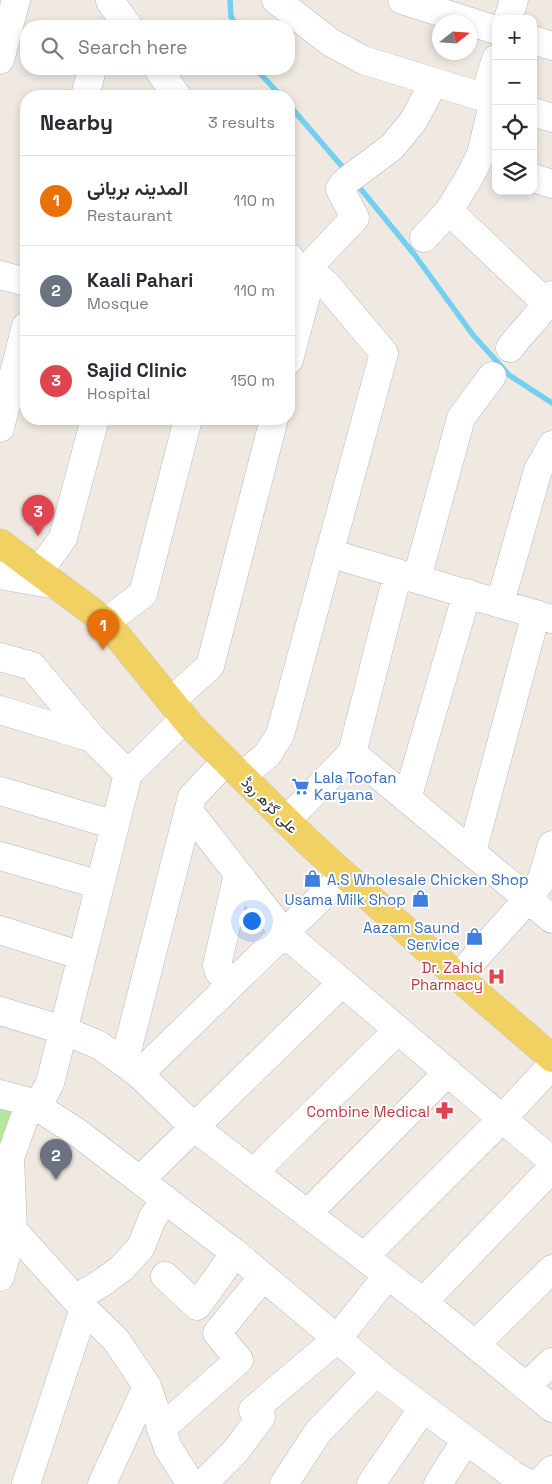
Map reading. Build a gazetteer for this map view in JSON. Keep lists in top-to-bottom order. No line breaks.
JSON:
{"streets":{"main road":["علی گڑھ روڈ"]},"places":{"supermarket":["Lala Toofan Karyana"],"shop":["A.S Wholesale Chicken Shop","Usama Milk Shop","Aazam Saund Service"],"hospital":["Dr. Zahid Pharmacy"],"pharmacy":["Combine Medical"]},"north":"right","page":{"map_buttons":["+","−"],"search":"Search here","heading":["Nearby","3 results"],"list":[{"mark":"1","name":"المدینہ بریانی","note":"Restaurant","value":"110 m"},{"mark":"2","name":"Kaali Pahari","note":"Mosque","value":"110 m"},{"mark":"3","name":"Sajid Clinic","note":"Hospital","value":"150 m"}],"pins":["3","1","2"]}}
